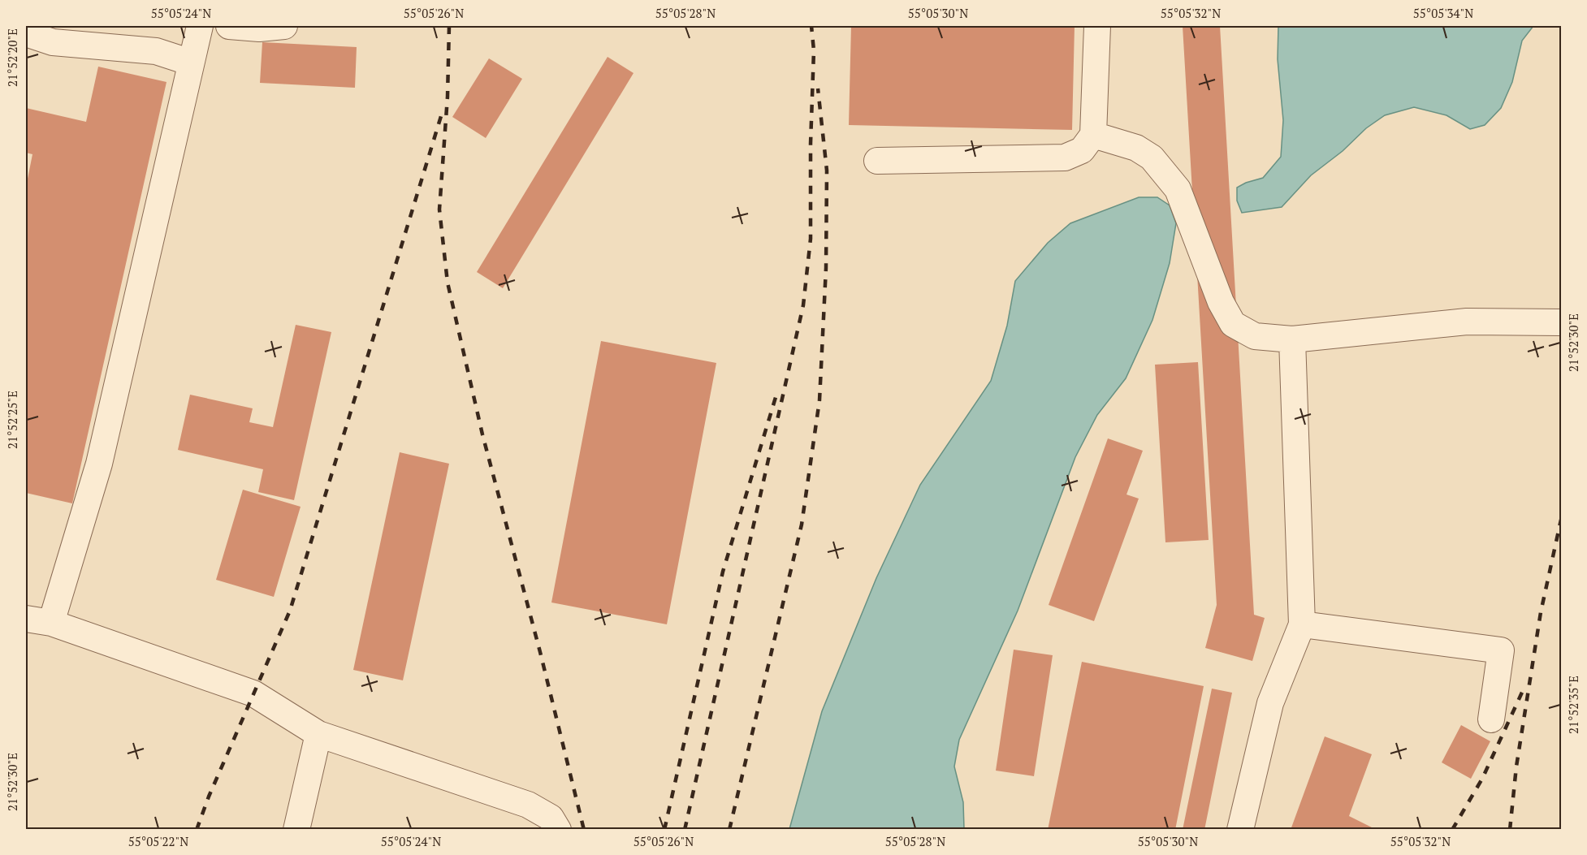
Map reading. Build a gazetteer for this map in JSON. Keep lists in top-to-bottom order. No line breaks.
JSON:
{"coordinates":["55°05'24\"N","55°05'26\"N","55°05'28\"N","55°05'30\"N","55°05'32\"N","55°05'34\"N","21°52'20\"E","21°52'30\"E","21°52'25\"E","21°52'35\"E","55°05'22\"N"]}
